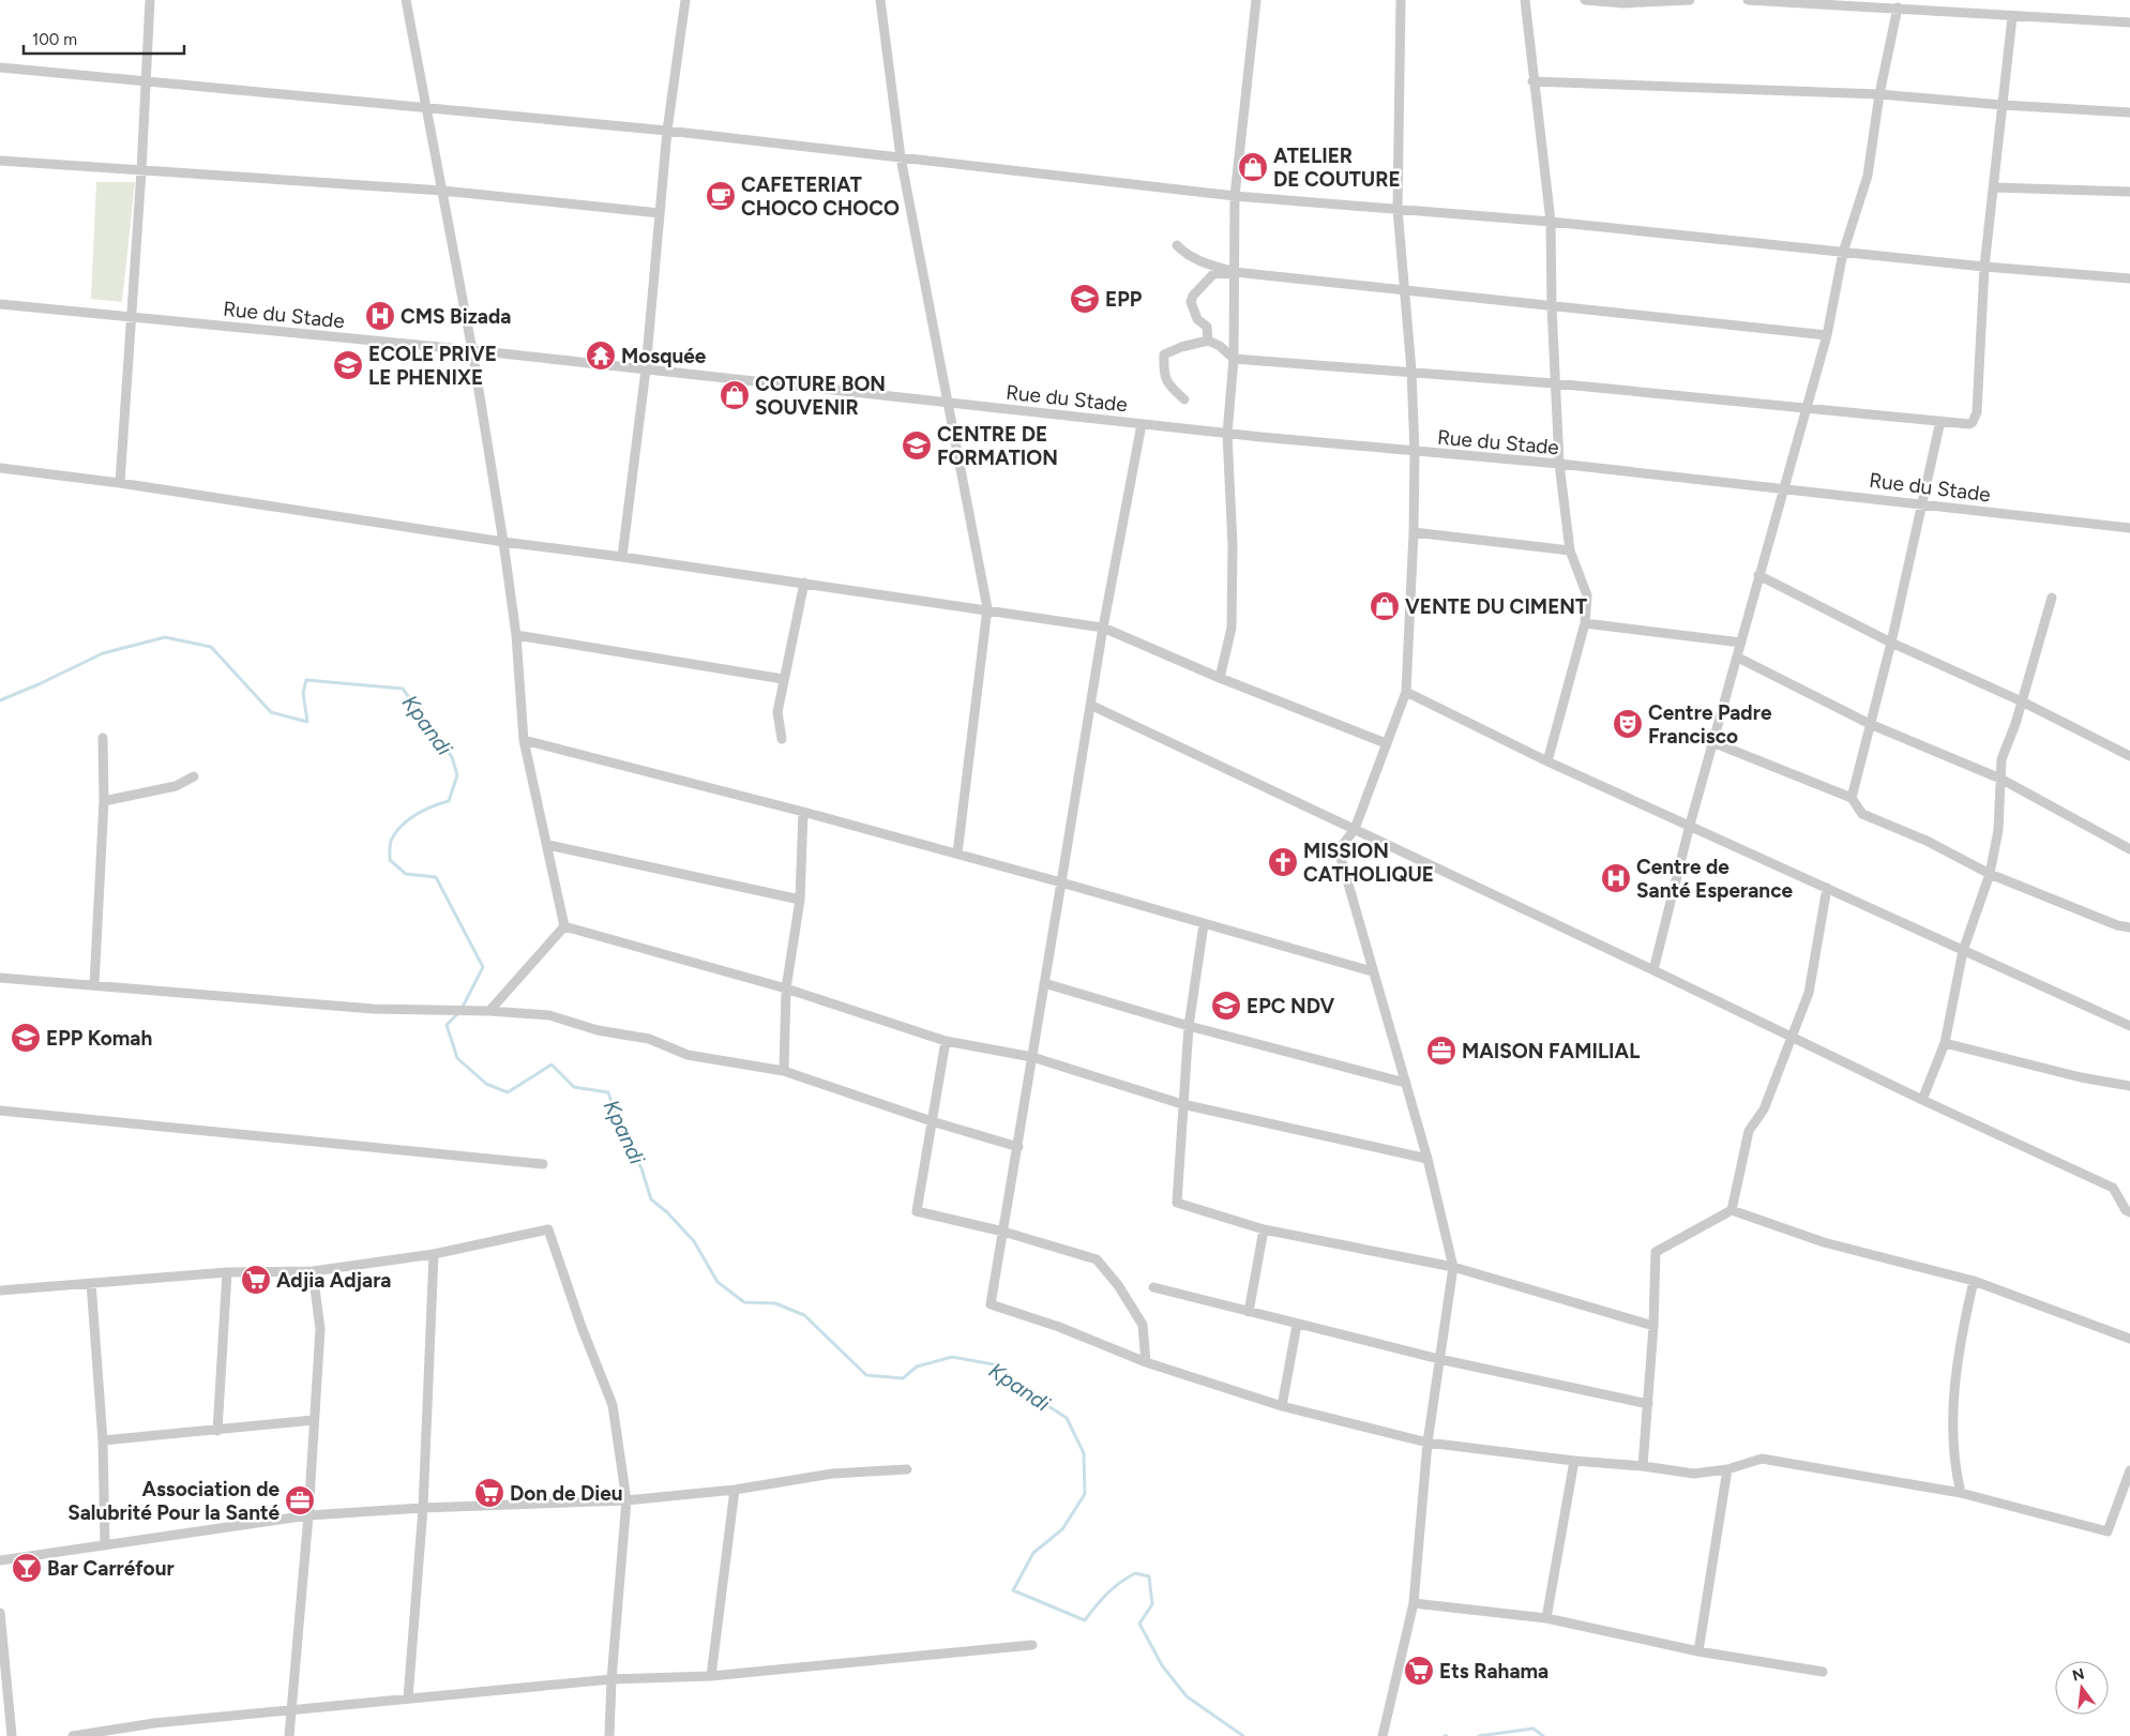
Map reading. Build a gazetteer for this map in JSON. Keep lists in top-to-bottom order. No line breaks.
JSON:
{"streets":{"street":["Rue du Stade"]},"water":["Kpandi"],"places":{"shop":["ATELIER DE COUTURE","COTURE BON SOUVENIR","VENTE DU CIMENT"],"cafe":["CAFETERIAT CHOCO CHOCO"],"school or university":["EPP","ECOLE PRIVE LE PHENIXE","CENTRE DE FORMATION","EPC NDV","EPP Komah"],"hospital":["CMS Bizada","Centre de Santé Esperance"],"temple":["Mosquée"],"theatre":["Centre Padre Francisco"],"church":["MISSION CATHOLIQUE"],"office":["MAISON FAMILIAL","Association de Salubrité Pour la Santé"],"supermarket":["Adjia Adjara","Don de Dieu","Ets Rahama"],"bar":["Bar Carréfour"]},"scale_bar":"100 m","north":"top"}
